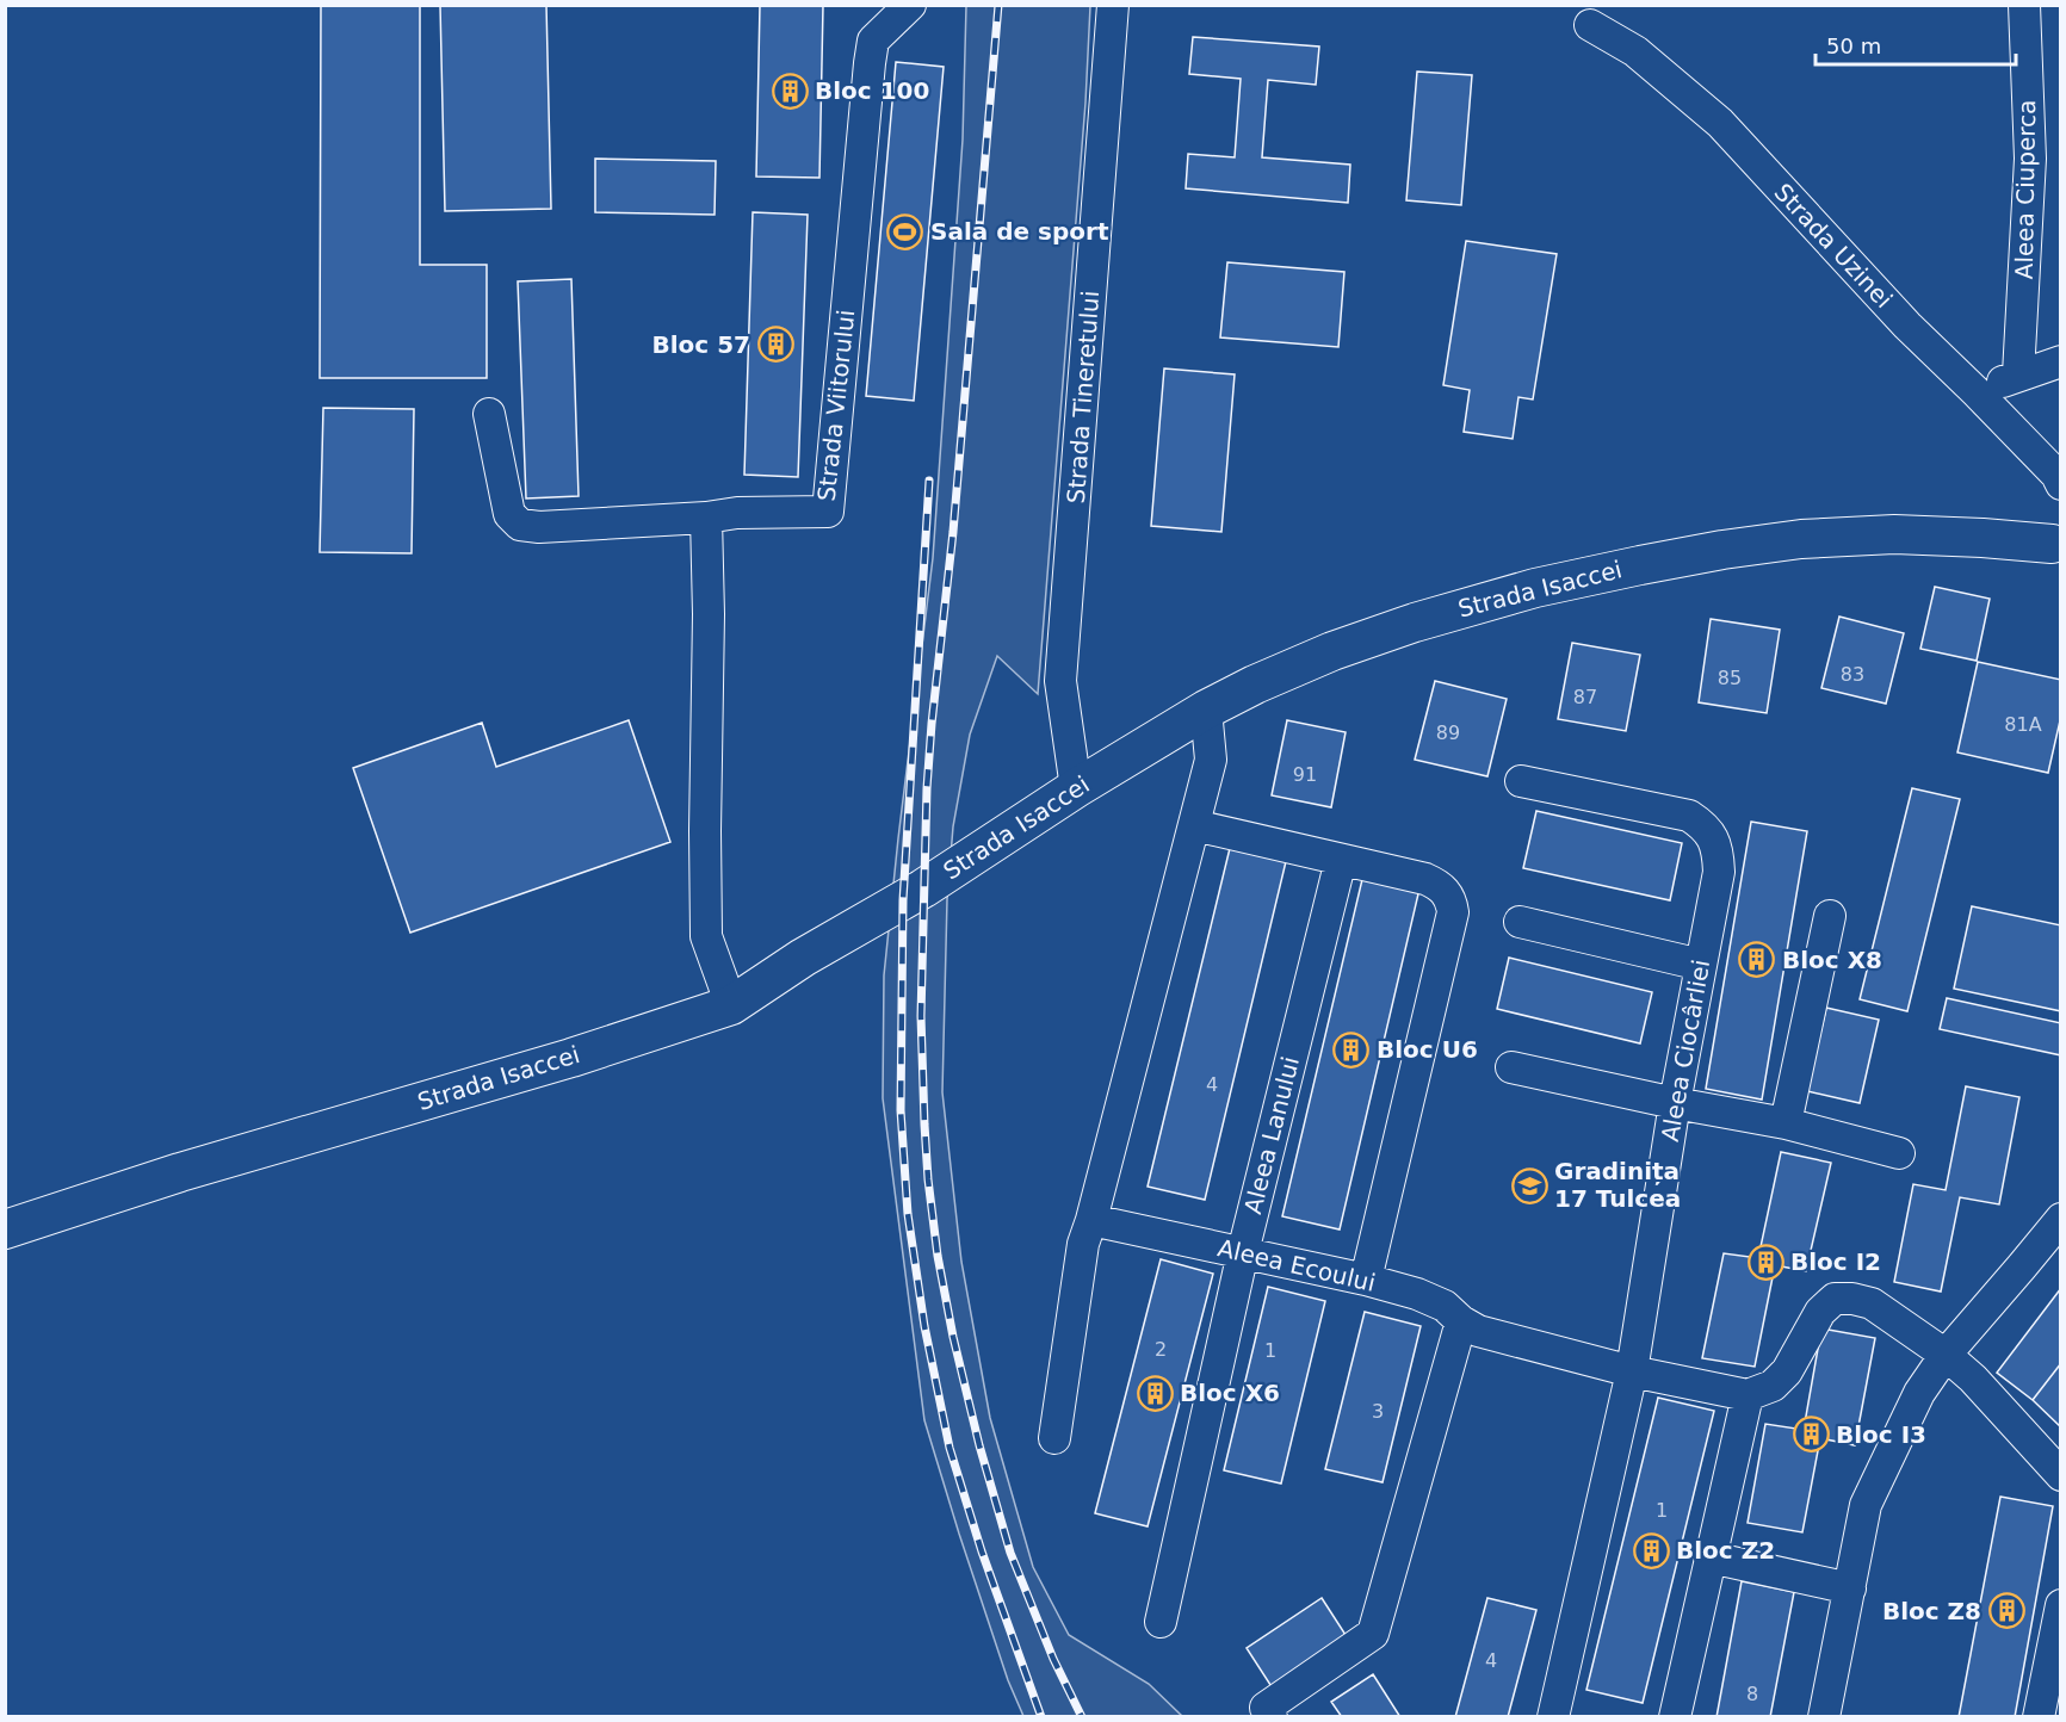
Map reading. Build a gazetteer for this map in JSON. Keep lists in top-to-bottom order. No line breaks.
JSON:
{"streets":{"main road":["Strada Isaccei"],"street":["Aleea Ciuperca","Strada Uzinei","Strada Tineretului","Strada Viitorului","Aleea Ciocârliei","Aleea Lanului","Aleea Ecoului"]},"crossings":[["Strada Tineretului","Strada Isaccei"],["Aleea Ciocârliei","Aleea Ecoului"],["Aleea Lanului","Aleea Ecoului"]],"places":{"building":["Bloc 100","Bloc 57","Bloc X8","Bloc U6","Bloc I2","Bloc X6","Bloc I3","Bloc Z2","Bloc Z8"],"sports":["Sala de sport"],"school or university":["Gradinița 17 Tulcea"]},"house_numbers":["83","85","87","81A","89","91","4","2","1","3","1","4","8"],"scale_bar":"50 m"}
